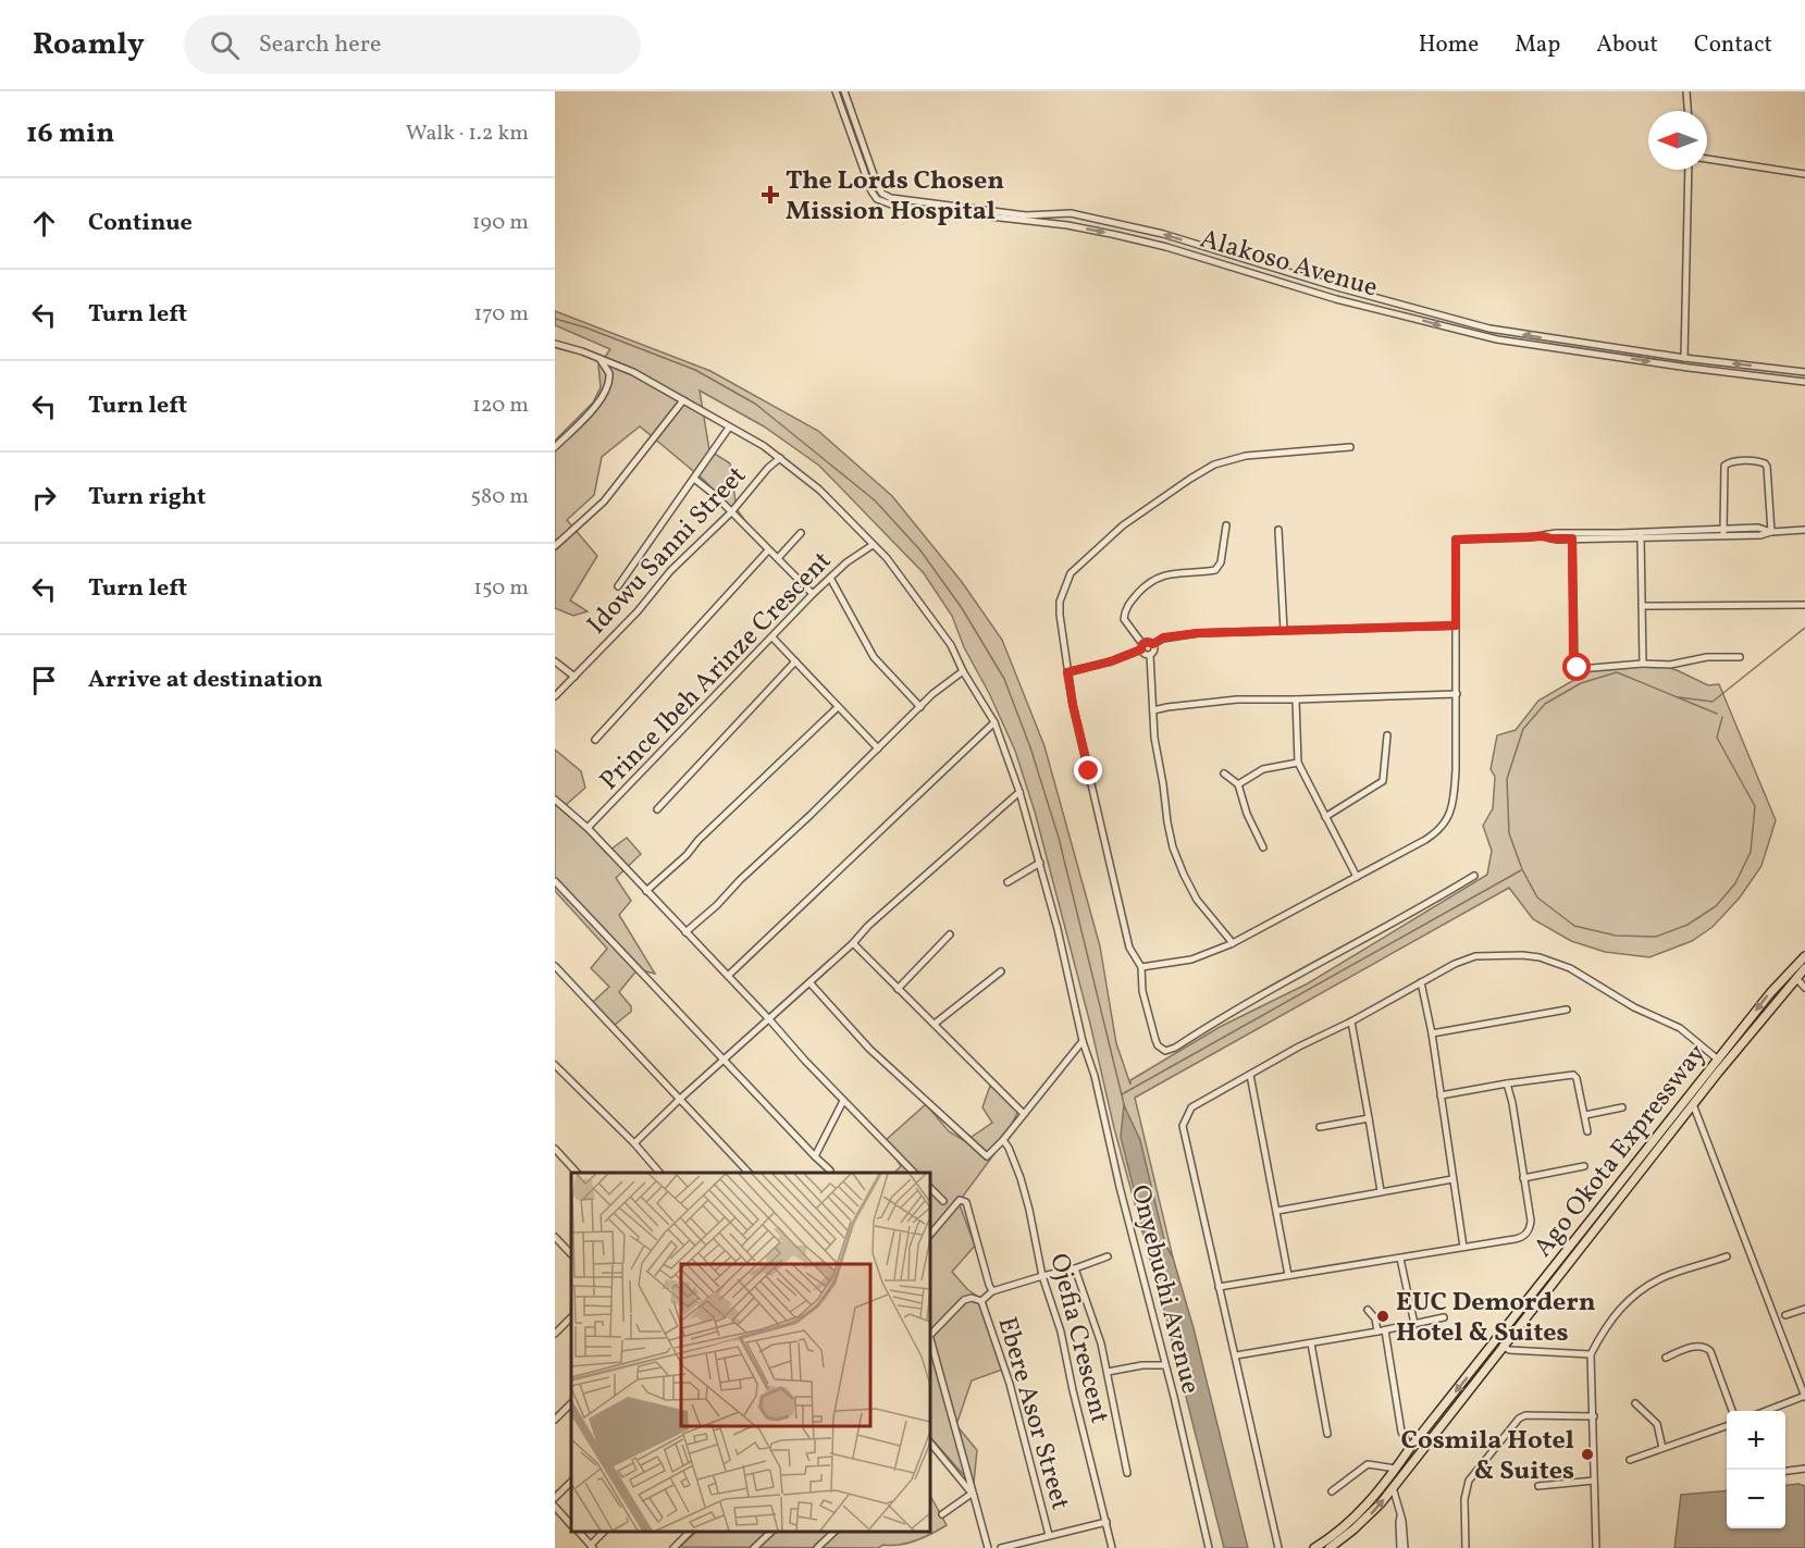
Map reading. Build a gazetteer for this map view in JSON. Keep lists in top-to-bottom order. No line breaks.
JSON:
{"streets":{"main road":["Ago Okota Expressway"],"street":["Alakoso Avenue","Idowu Sanni Street","Prince Ibeh Arinze Crescent","Onyebuchi Avenue","Ojefia Crescent","Ebere Asor Street"]},"crossings":[["Idowu Sanni Street","Onyebuchi Avenue"],["Prince Ibeh Arinze Crescent","Onyebuchi Avenue"]],"places":{"health":["The Lords Chosen Mission Hospital"],"other":["EUC Demordern Hotel & Suites","Cosmila Hotel & Suites"]},"north":"left","page":{"header":"Roamly","search":"Search here","nav":["Home","Map","About","Contact"],"heading":["16 min","Walk · 1.2 km"],"list":[["Continue","190 m"],["Turn left","170 m"],["Turn left","120 m"],["Turn right","580 m"],["Turn left","150 m"],"Arrive at destination"],"map_buttons":["+","−"]}}
